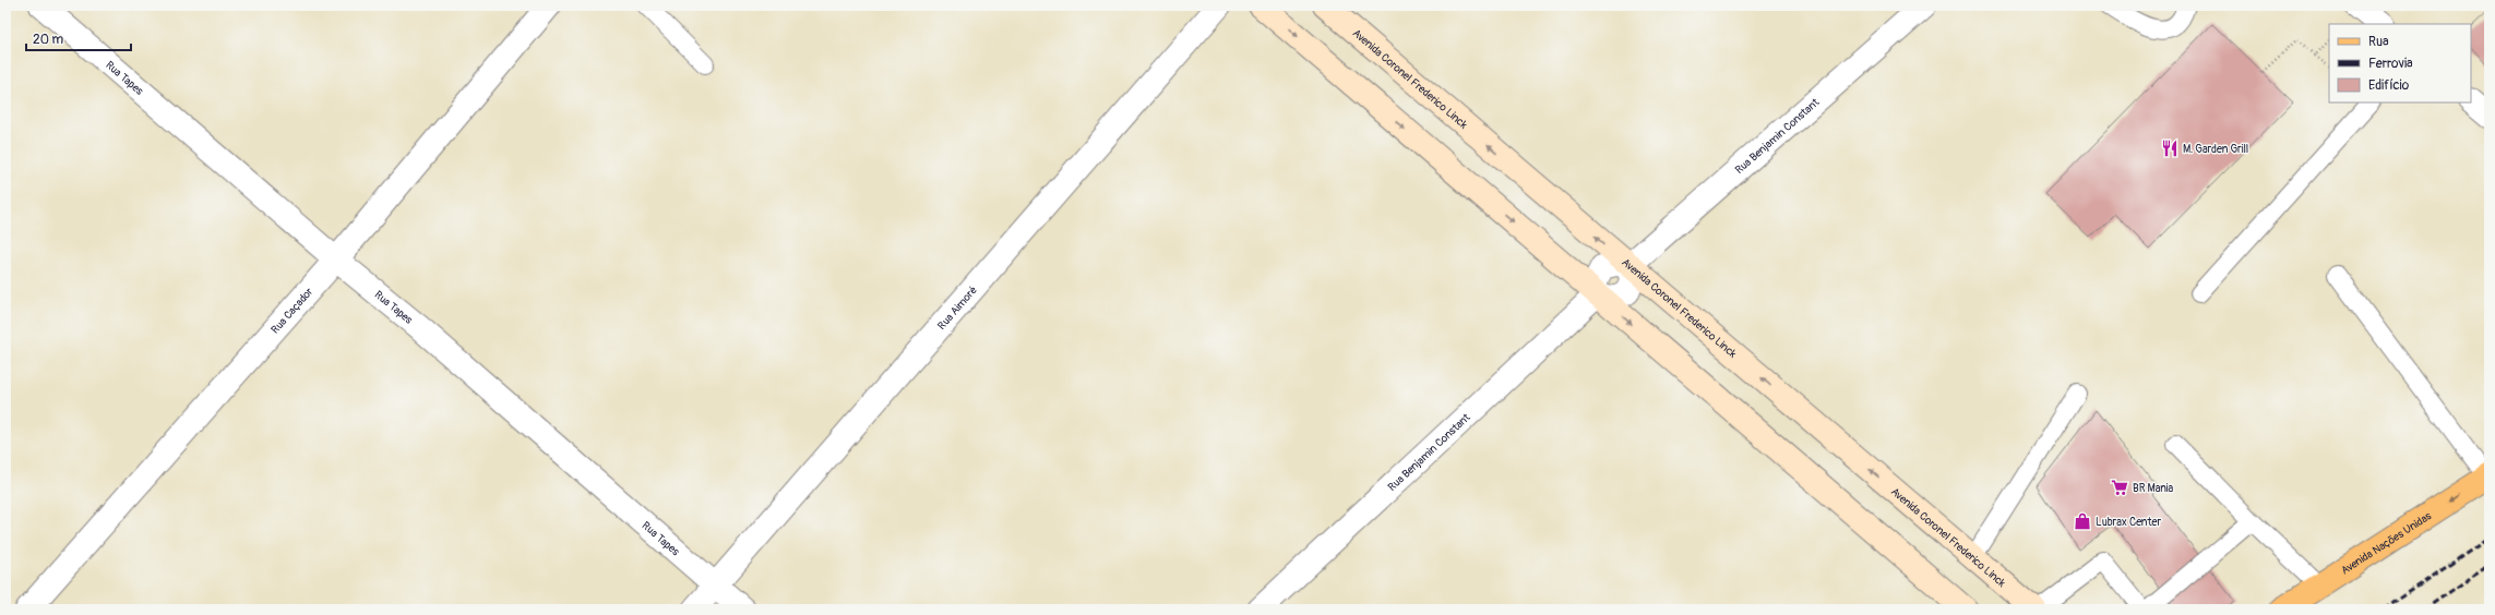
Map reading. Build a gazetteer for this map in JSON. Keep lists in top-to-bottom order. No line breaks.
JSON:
{"streets":{"main road":["Avenida Coronel Frederico Linck","Avenida Nações Unidas"],"street":["Rua Tapes","Rua Benjamin Constant","Rua Aimoré","Rua Caçador"]},"crossings":[["Rua Tapes","Rua Aimoré"],["Rua Tapes","Rua Caçador"],["Avenida Coronel Frederico Linck","Rua Benjamin Constant"]],"one_way":["Avenida Nações Unidas"],"places":{"restaurant":["M. Garden Grill"],"supermarket":["BR Mania"],"shop":["Lubrax Center"]},"legend":["Rua","Ferrovia","Edifício"],"scale_bar":"20 m"}
